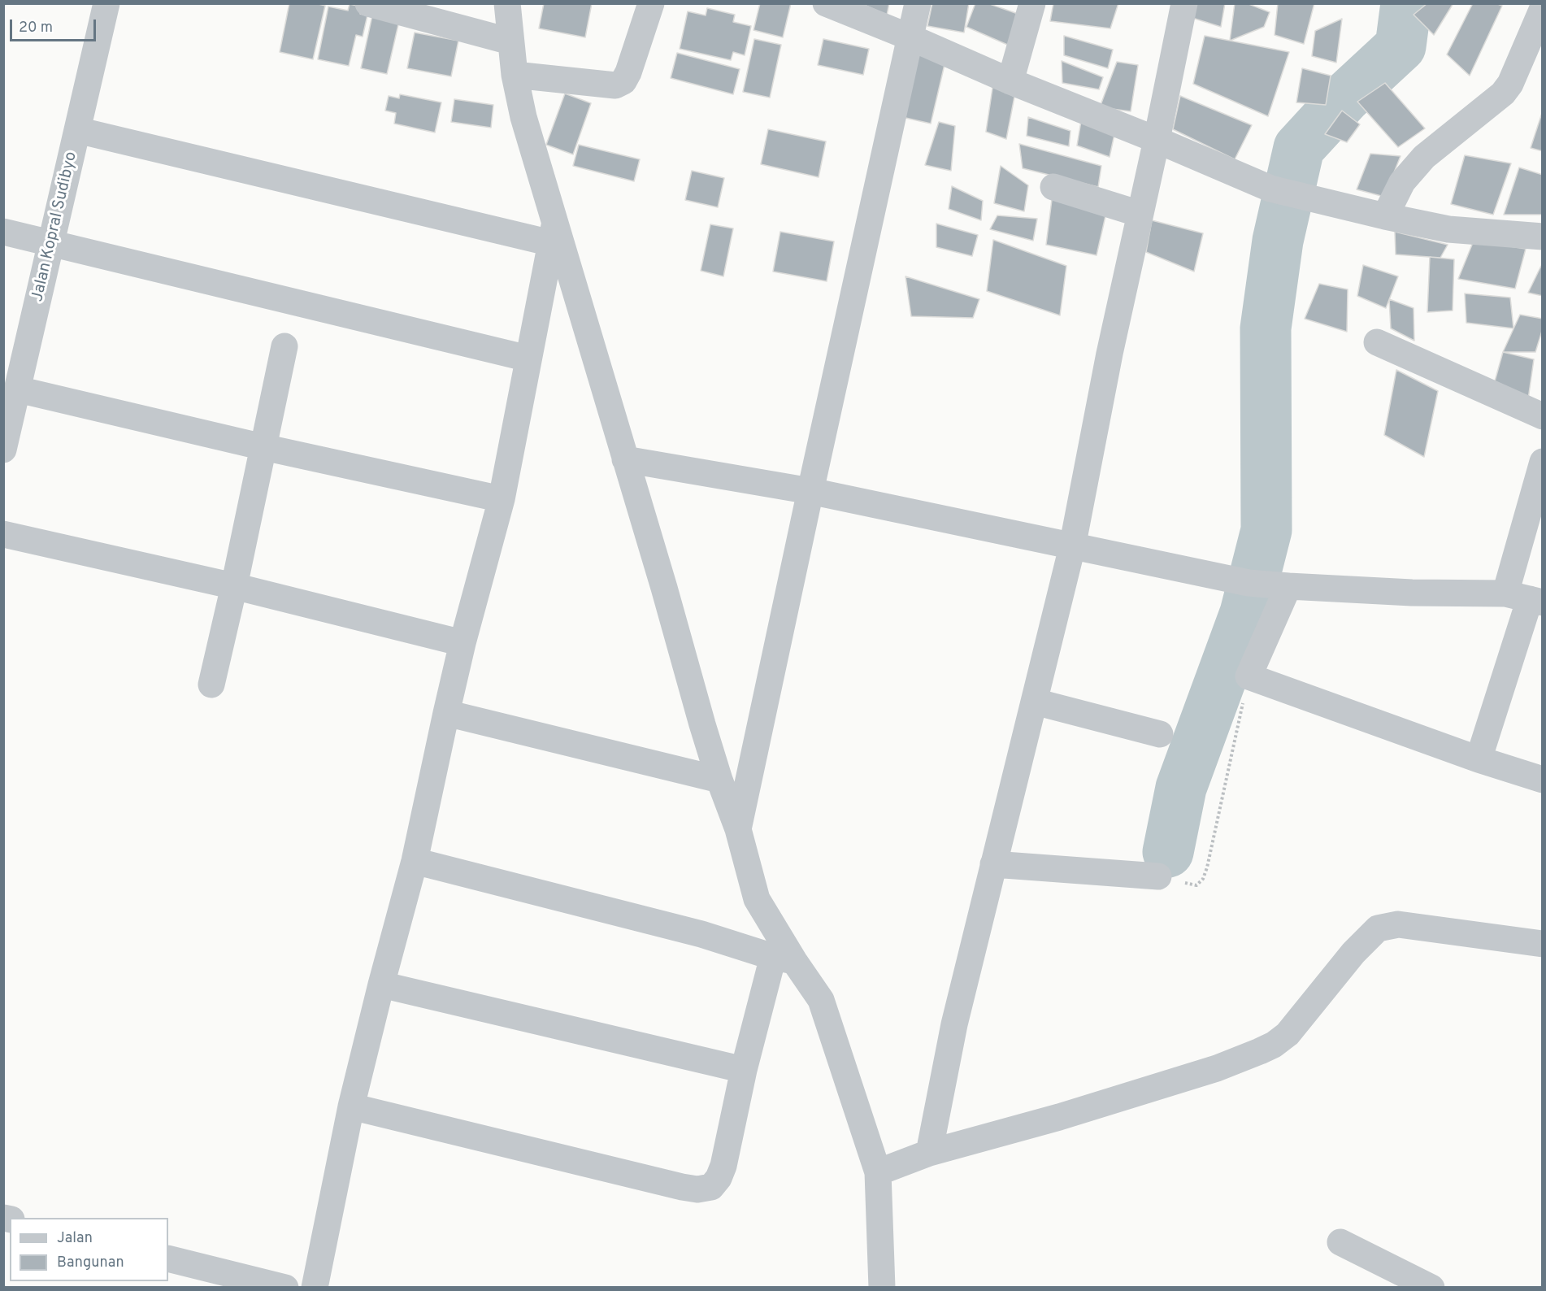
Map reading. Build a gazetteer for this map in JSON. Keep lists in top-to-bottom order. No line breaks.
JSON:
{"streets":{"street":["Jalan Kopral Sudibyo"]},"legend":["Jalan","Bangunan"],"scale_bar":"20 m"}
